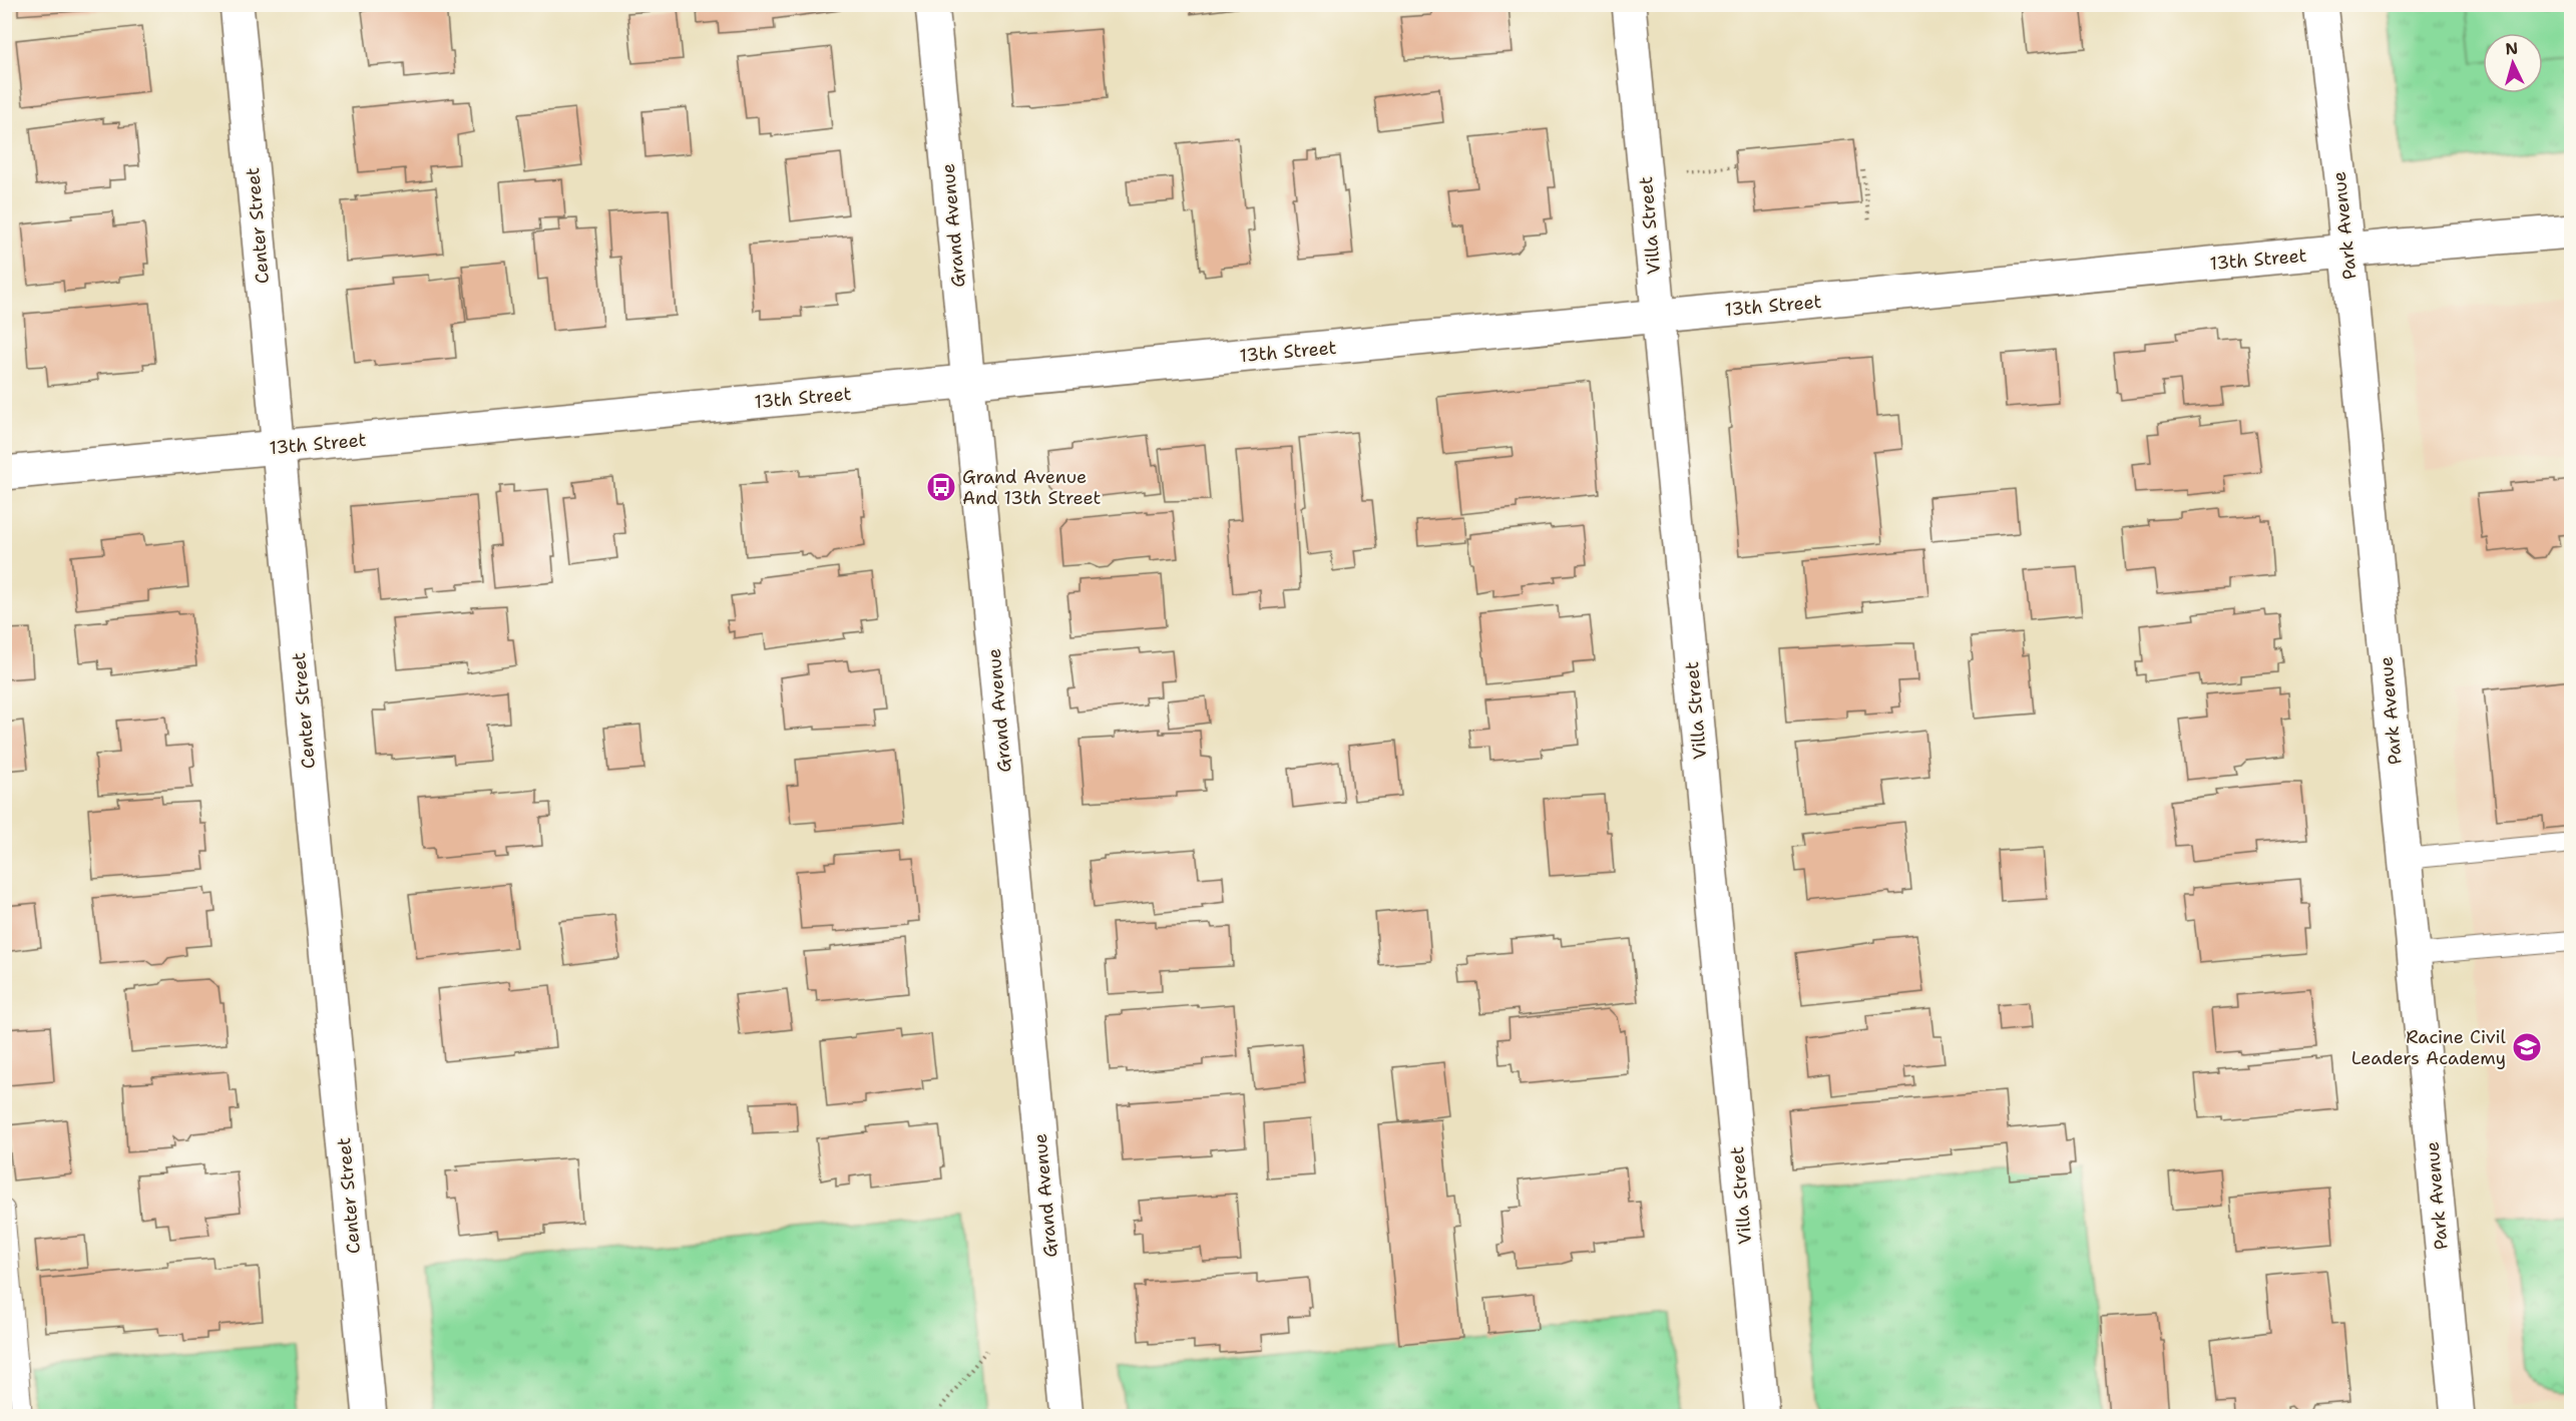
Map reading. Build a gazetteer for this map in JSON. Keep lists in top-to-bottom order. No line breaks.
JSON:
{"streets":{"street":["Center Street","Grand Avenue","Villa Street","Park Avenue","13th Street"]},"crossings":[["Center Street","13th Street"],["Grand Avenue","13th Street"],["Villa Street","13th Street"],["Park Avenue","13th Street"]],"places":{"bus stop":["Grand Avenue And 13th Street"],"school or university":["Racine Civil Leaders Academy"]},"north":"top"}
